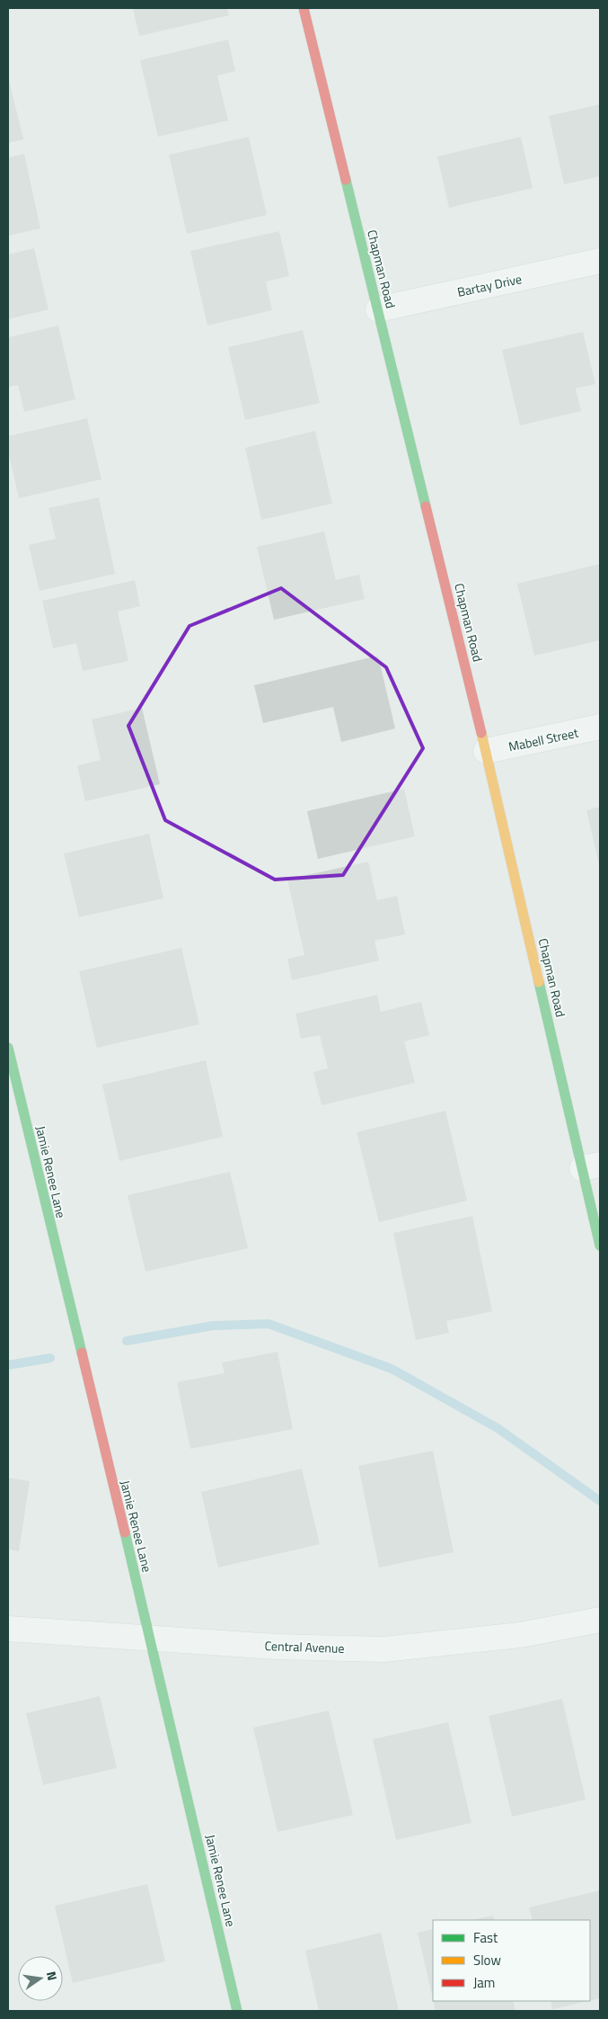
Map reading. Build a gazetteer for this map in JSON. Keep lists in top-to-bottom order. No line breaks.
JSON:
{"streets":{"street":["Chapman Road","Bartay Drive","Mabell Street","Jamie Renee Lane","Central Avenue"]},"crossings":[["Chapman Road","Bartay Drive"],["Chapman Road","Mabell Street"],["Jamie Renee Lane","Central Avenue"]],"legend":["Fast","Slow","Jam"],"north":"right"}
